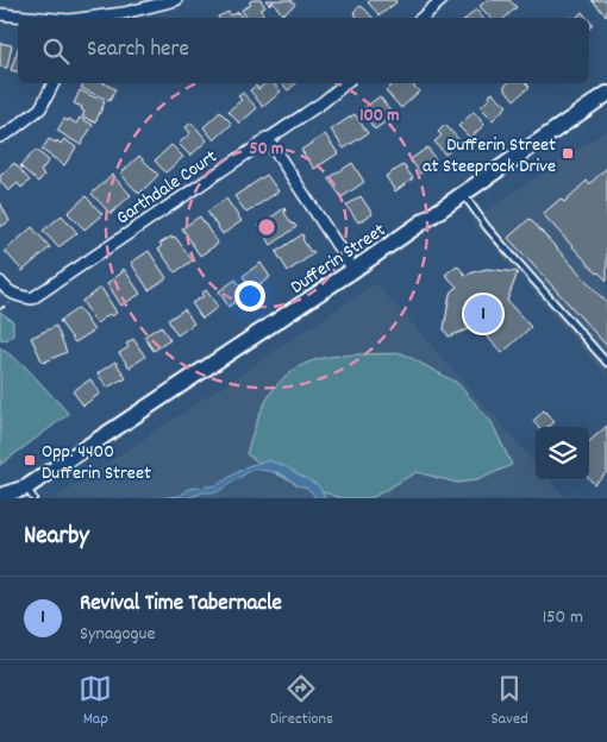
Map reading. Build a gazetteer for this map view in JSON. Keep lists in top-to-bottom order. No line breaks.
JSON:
{"streets":{"main road":["Dufferin Street"],"street":["Garthdale Court"]},"places":{"transit":["Dufferin Street at Steeprock Drive","Opp. 4400 Dufferin Street"]},"page":{"search":"Search here","pins":"1","heading":"Nearby","list":[{"mark":"1","name":"Revival Time Tabernacle","note":"Synagogue","value":"150 m"}],"nav":["Map","Directions","Saved"]},"rings":["100 m","50 m"]}
